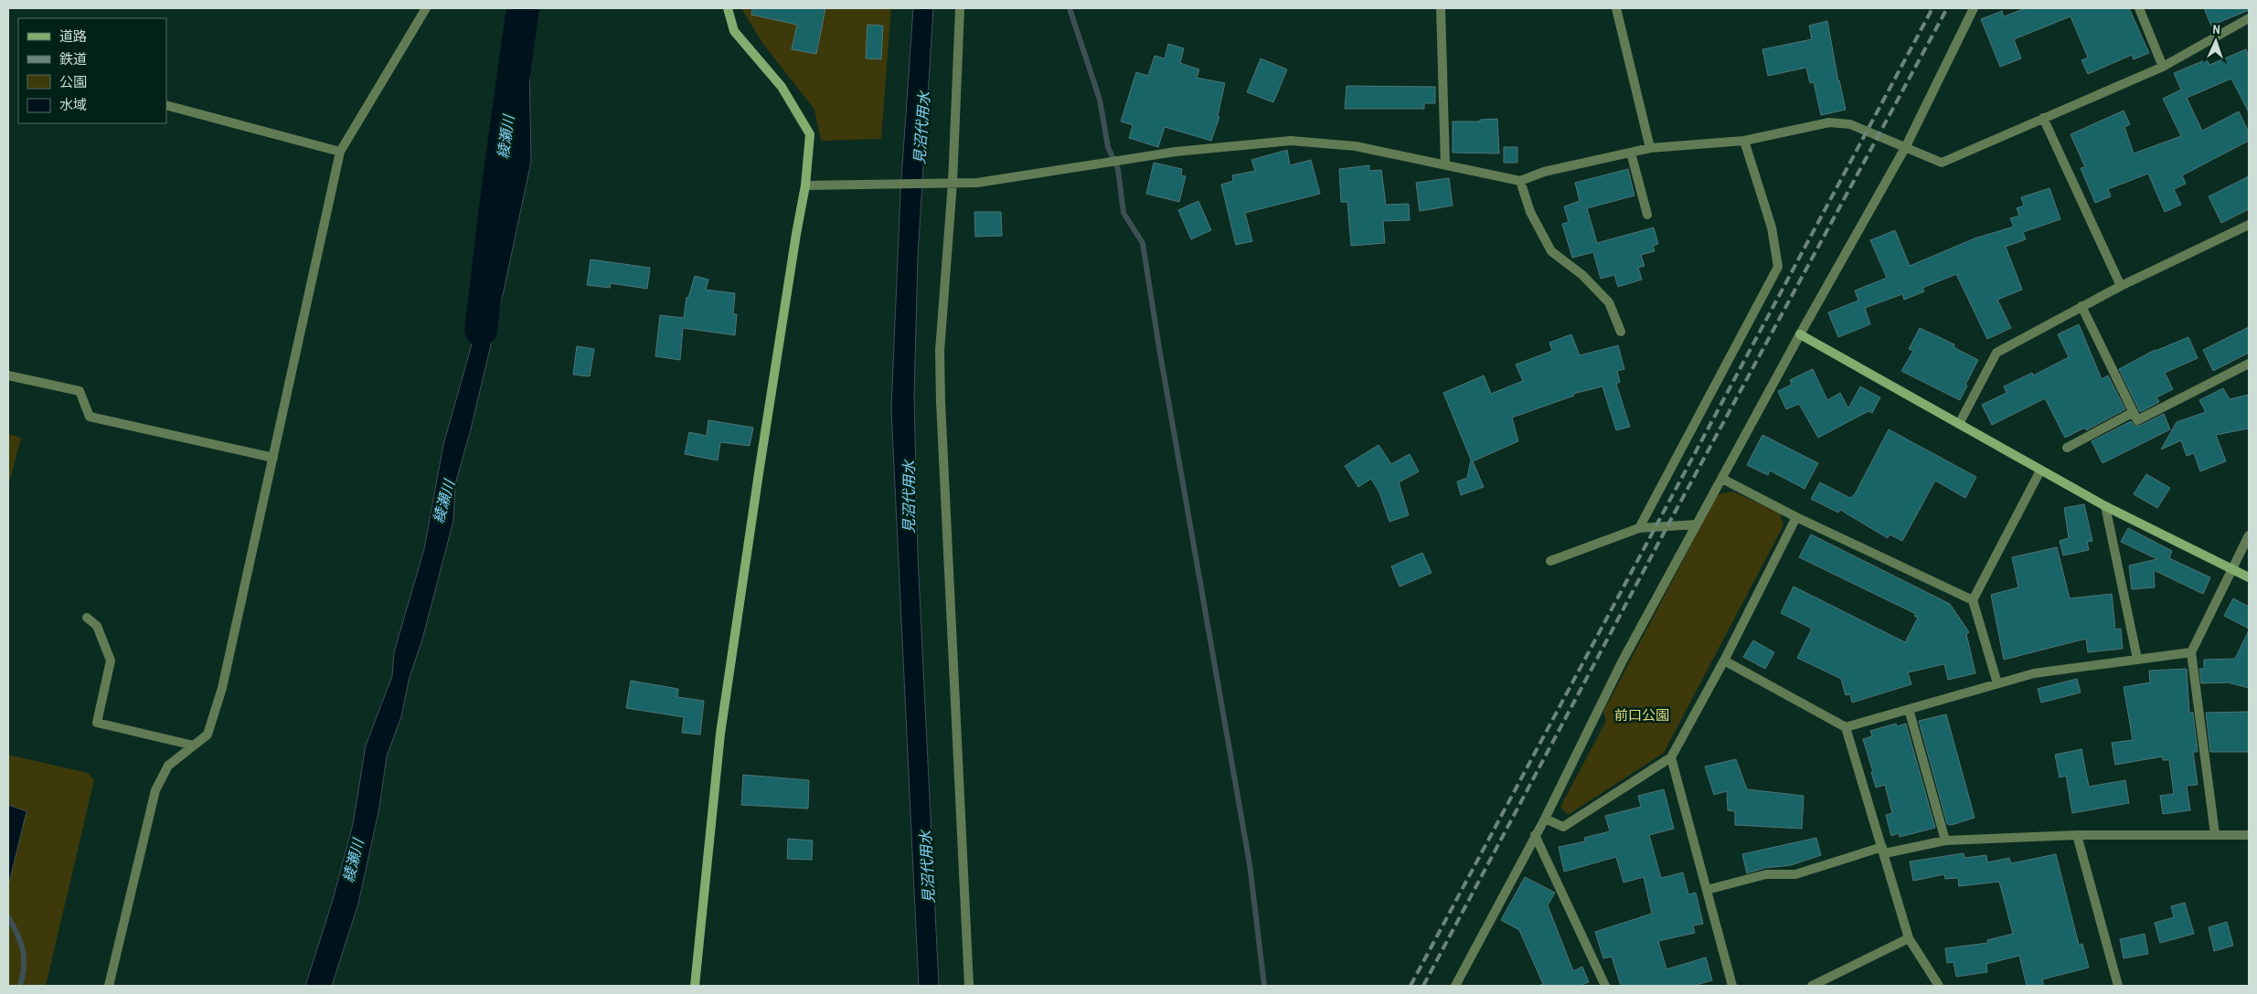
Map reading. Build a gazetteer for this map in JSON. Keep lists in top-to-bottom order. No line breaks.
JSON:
{"water":["見沼代用水","綾瀬川"],"parks":["前口公園"],"legend":["道路","鉄道","公園","水域"],"north":"top"}
